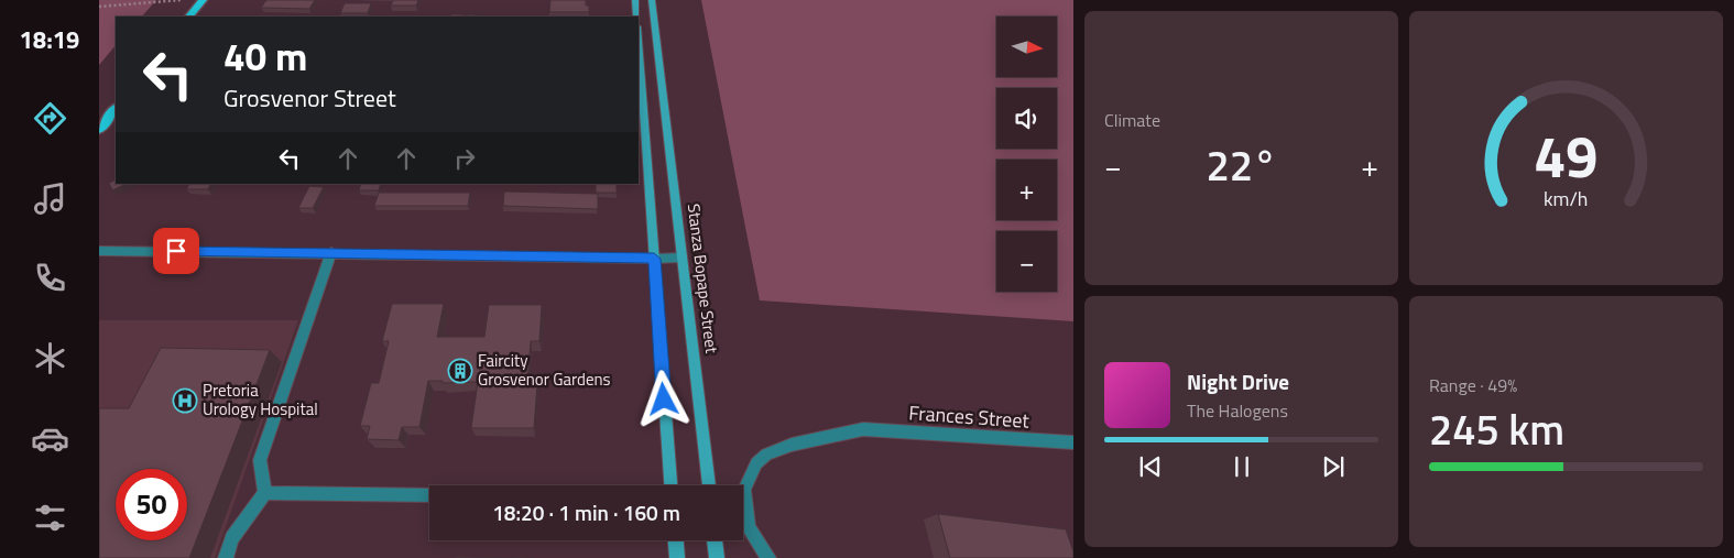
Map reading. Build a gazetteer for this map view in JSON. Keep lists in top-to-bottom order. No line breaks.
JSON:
{"streets":{"main road":["Stanza Bopape Street"],"street":["Frances Street"]},"places":{"building":["Faircity Grosvenor Gardens"],"hospital":["Pretoria Urology Hospital"]},"north":"right","page":{"tabs":"18:19","tile":["Climate",["Range · 49%","245 km"]],"map_buttons":["+","−"],"turn":["40 m","Grosvenor Street"],"heat":["−","22°","+"],"song":["Night Drive","The Halogens"],"limit":"50","trip":"18:20 · 1 min · 160 m","gauge":["49","km/h"]}}
